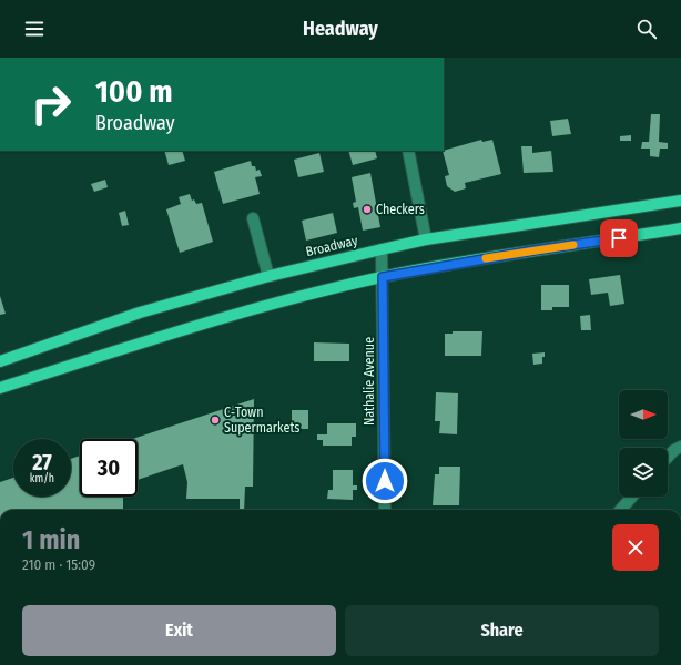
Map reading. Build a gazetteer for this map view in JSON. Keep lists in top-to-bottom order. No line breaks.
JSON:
{"streets":{"main road":["Broadway"],"street":["Nathalie Avenue"]},"crossings":[["Broadway","Nathalie Avenue"]],"places":["Checkers","C‑Town Supermarkets"],"north":"right","page":{"header":"Headway","turn":["100 m","Broadway"],"speed":"27 km/h","limit":"30","heading":["1 min","210 m · 15:09"],"buttons":["Exit","Share"]}}
